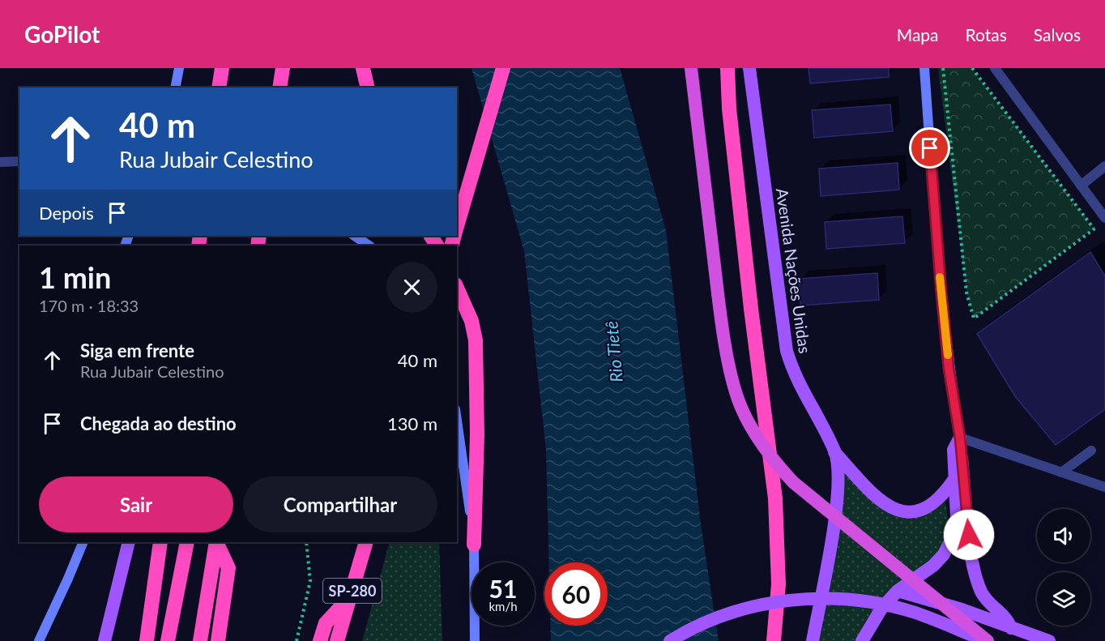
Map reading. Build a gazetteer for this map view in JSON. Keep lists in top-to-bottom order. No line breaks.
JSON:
{"streets":{"highway":["SP-280"],"main road":["Avenida Nações Unidas"]},"water":["Rio Tietê"],"page":{"header":"GoPilot","nav":["Mapa","Rotas","Salvos"],"turn":["40 m","Rua Jubair Celestino"],"then":"Depois","heading":["1 min","170 m · 18:33"],"list":[{"name":"Siga em frente","note":"Rua Jubair Celestino","value":"40 m"},{"name":"Chegada ao destino","value":"130 m"}],"buttons":["Sair","Compartilhar"],"speed":"51 km/h","limit":"60"}}
